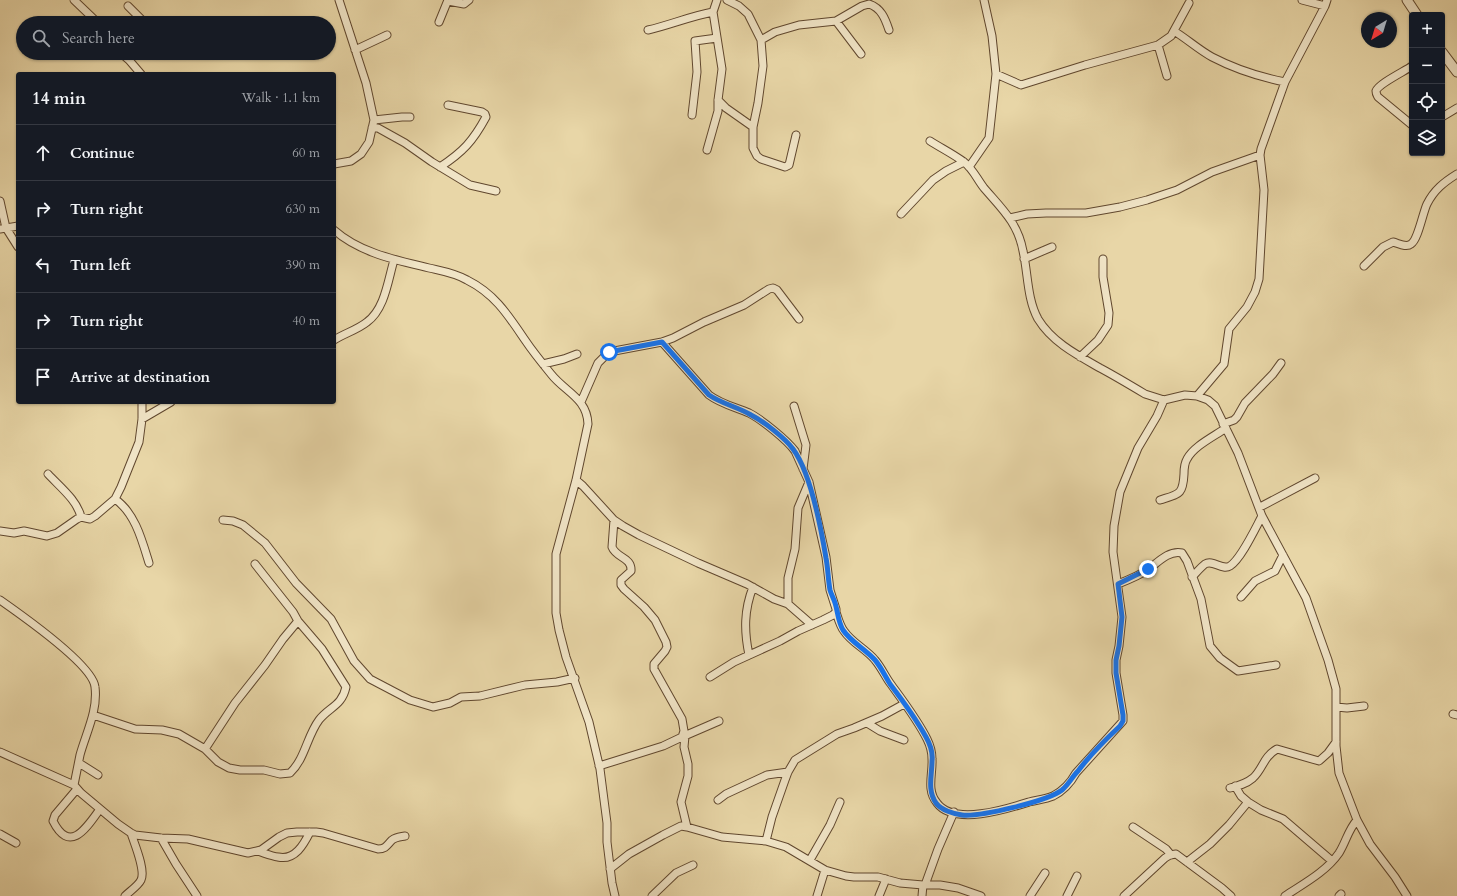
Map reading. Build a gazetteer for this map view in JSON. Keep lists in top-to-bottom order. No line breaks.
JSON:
{"north":"bottom left","page":{"map_buttons":["+","−"],"search":"Search here","heading":["14 min","Walk · 1.1 km"],"list":[["Continue","60 m"],["Turn right","630 m"],["Turn left","390 m"],["Turn right","40 m"],"Arrive at destination"]}}
